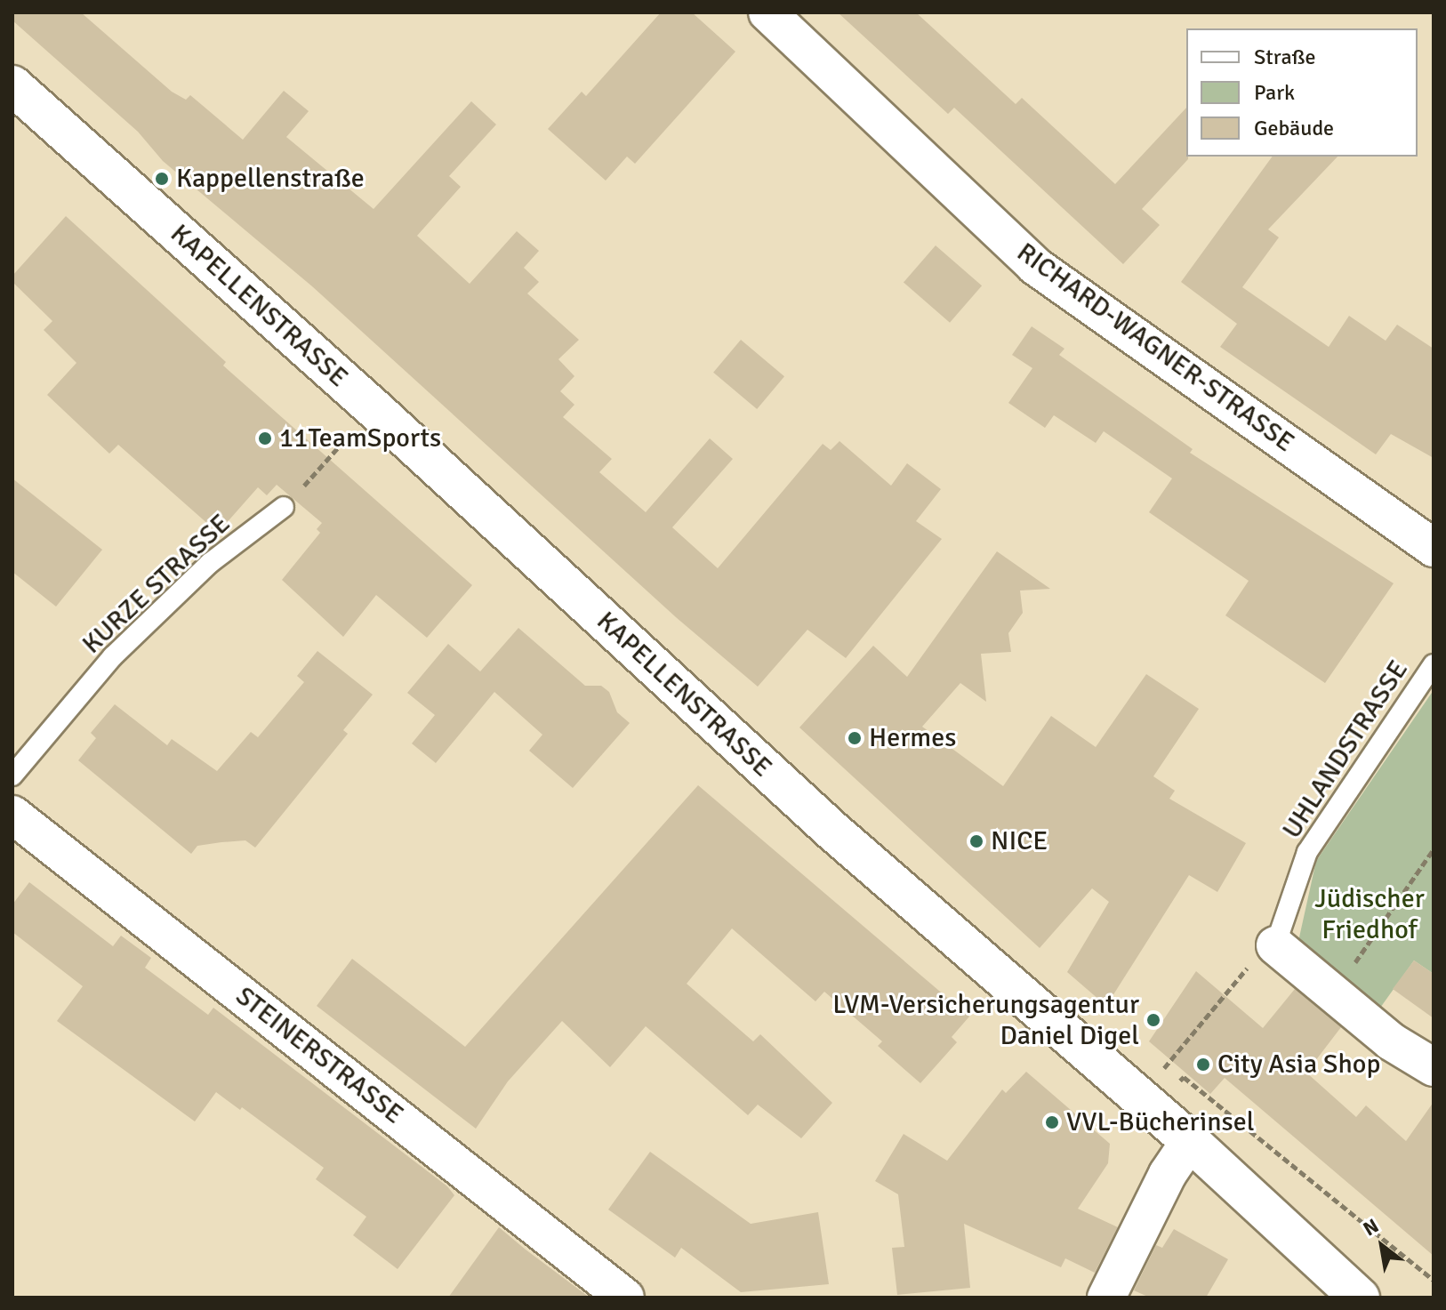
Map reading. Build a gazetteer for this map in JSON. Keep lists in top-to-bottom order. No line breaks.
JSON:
{"streets":{"street":["KAPELLENSTRASSE","RICHARD-WAGNER-STRASSE","STEINERSTRASSE"],"lane":["KURZE STRASSE","UHLANDSTRASSE"]},"parks":["Jüdischer Friedhof"],"places":["Kappellenstraße","11TeamSports","Hermes","NICE","LVM-Versicherungsagentur Daniel Digel","City Asia Shop","VVL-Bücherinsel"],"legend":["Straße","Park","Gebäude"],"north":"top left"}
